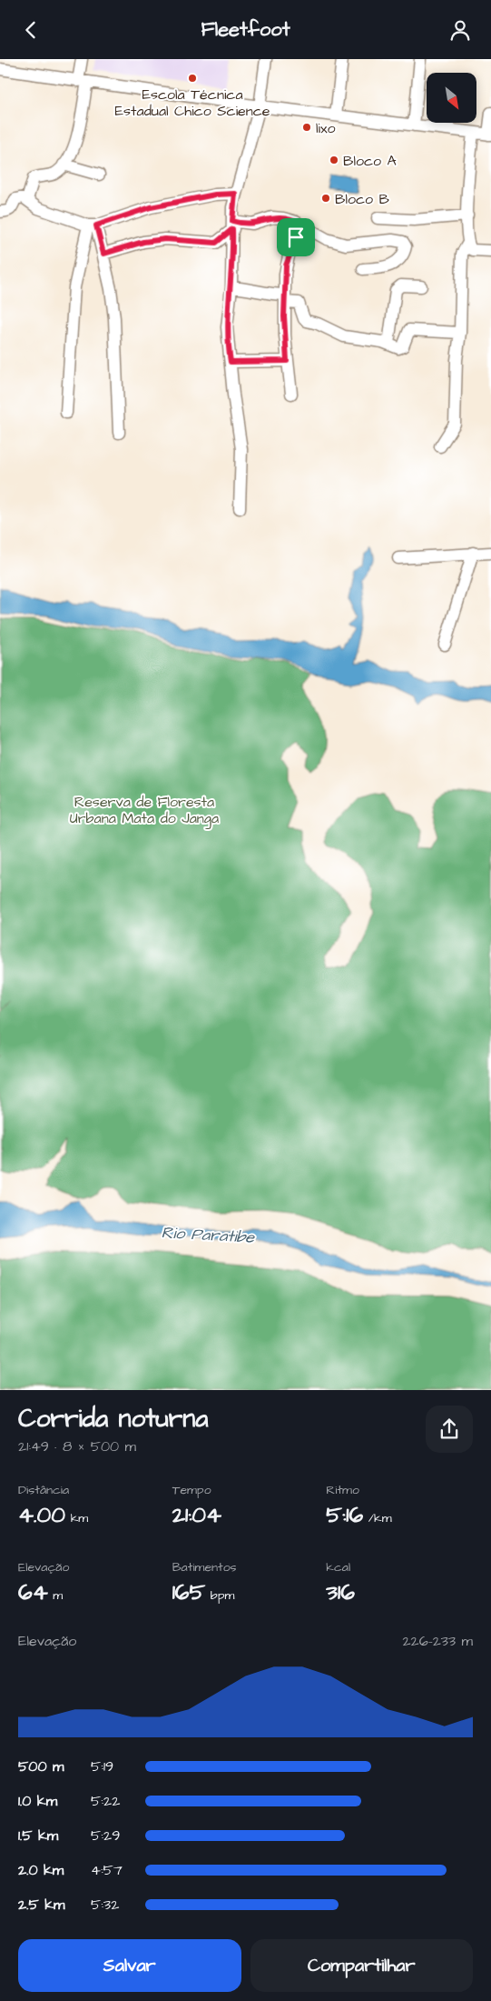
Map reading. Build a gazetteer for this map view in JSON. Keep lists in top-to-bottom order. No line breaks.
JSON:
{"water":["Rio Paratibe"],"parks":["Reserva de Floresta Urbana Mata do Janga"],"places":["Escola Técnica Estadual Chico Science","lixo","Bloco A","Bloco B"],"north":"bottom right","page":{"header":"Fleetfoot","heading":["Corrida noturna","21:49 · 8 × 500 m"],"stats":[["Distância","4.00 km"],["Tempo","21:04"],["Ritmo","5:16 /km"],["Elevação","64 m"],["Batimentos","165 bpm"],["kcal","316"]],"chart":["Elevação","226–233 m"],"list":[{"name":"500 m","note":"5:19"},{"name":"1.0 km","note":"5:22"},{"name":"1.5 km","note":"5:29"},{"name":"2.0 km","note":"4:57"},{"name":"2.5 km","note":"5:32"}],"buttons":["Salvar","Compartilhar"]}}
